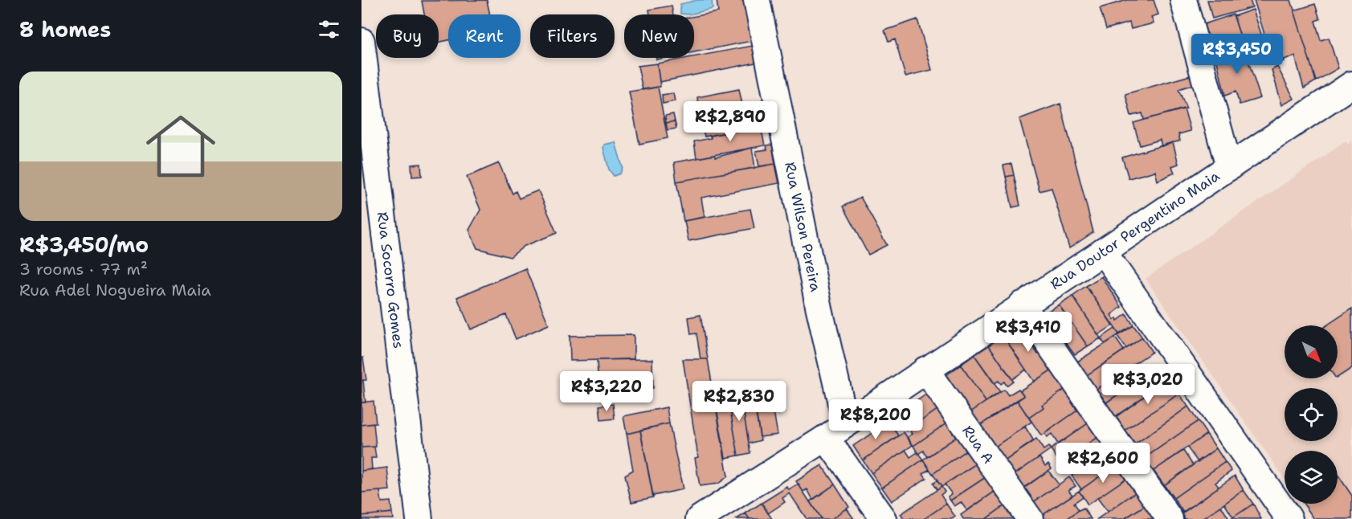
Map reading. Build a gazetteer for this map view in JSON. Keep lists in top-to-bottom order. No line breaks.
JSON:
{"streets":{"street":["Rua Wilson Pereira","Rua Doutor Pergentino Maia","Rua Socorro Gomes","Rua A"]},"crossings":[["Rua Wilson Pereira","Rua Doutor Pergentino Maia"],["Rua Doutor Pergentino Maia","Rua A"]],"north":"bottom right","page":{"heading":"8 homes","chip":["Buy","Rent","Filters","New"],"price":["R$3,450","R$2,890","R$3,410","R$3,020","R$3,220","R$2,830","R$8,200","R$2,600"],"list":[{"name":"R$3,450/mo","note":"3 rooms · 77 m² · Rua Adel Nogueira Maia"}]}}
